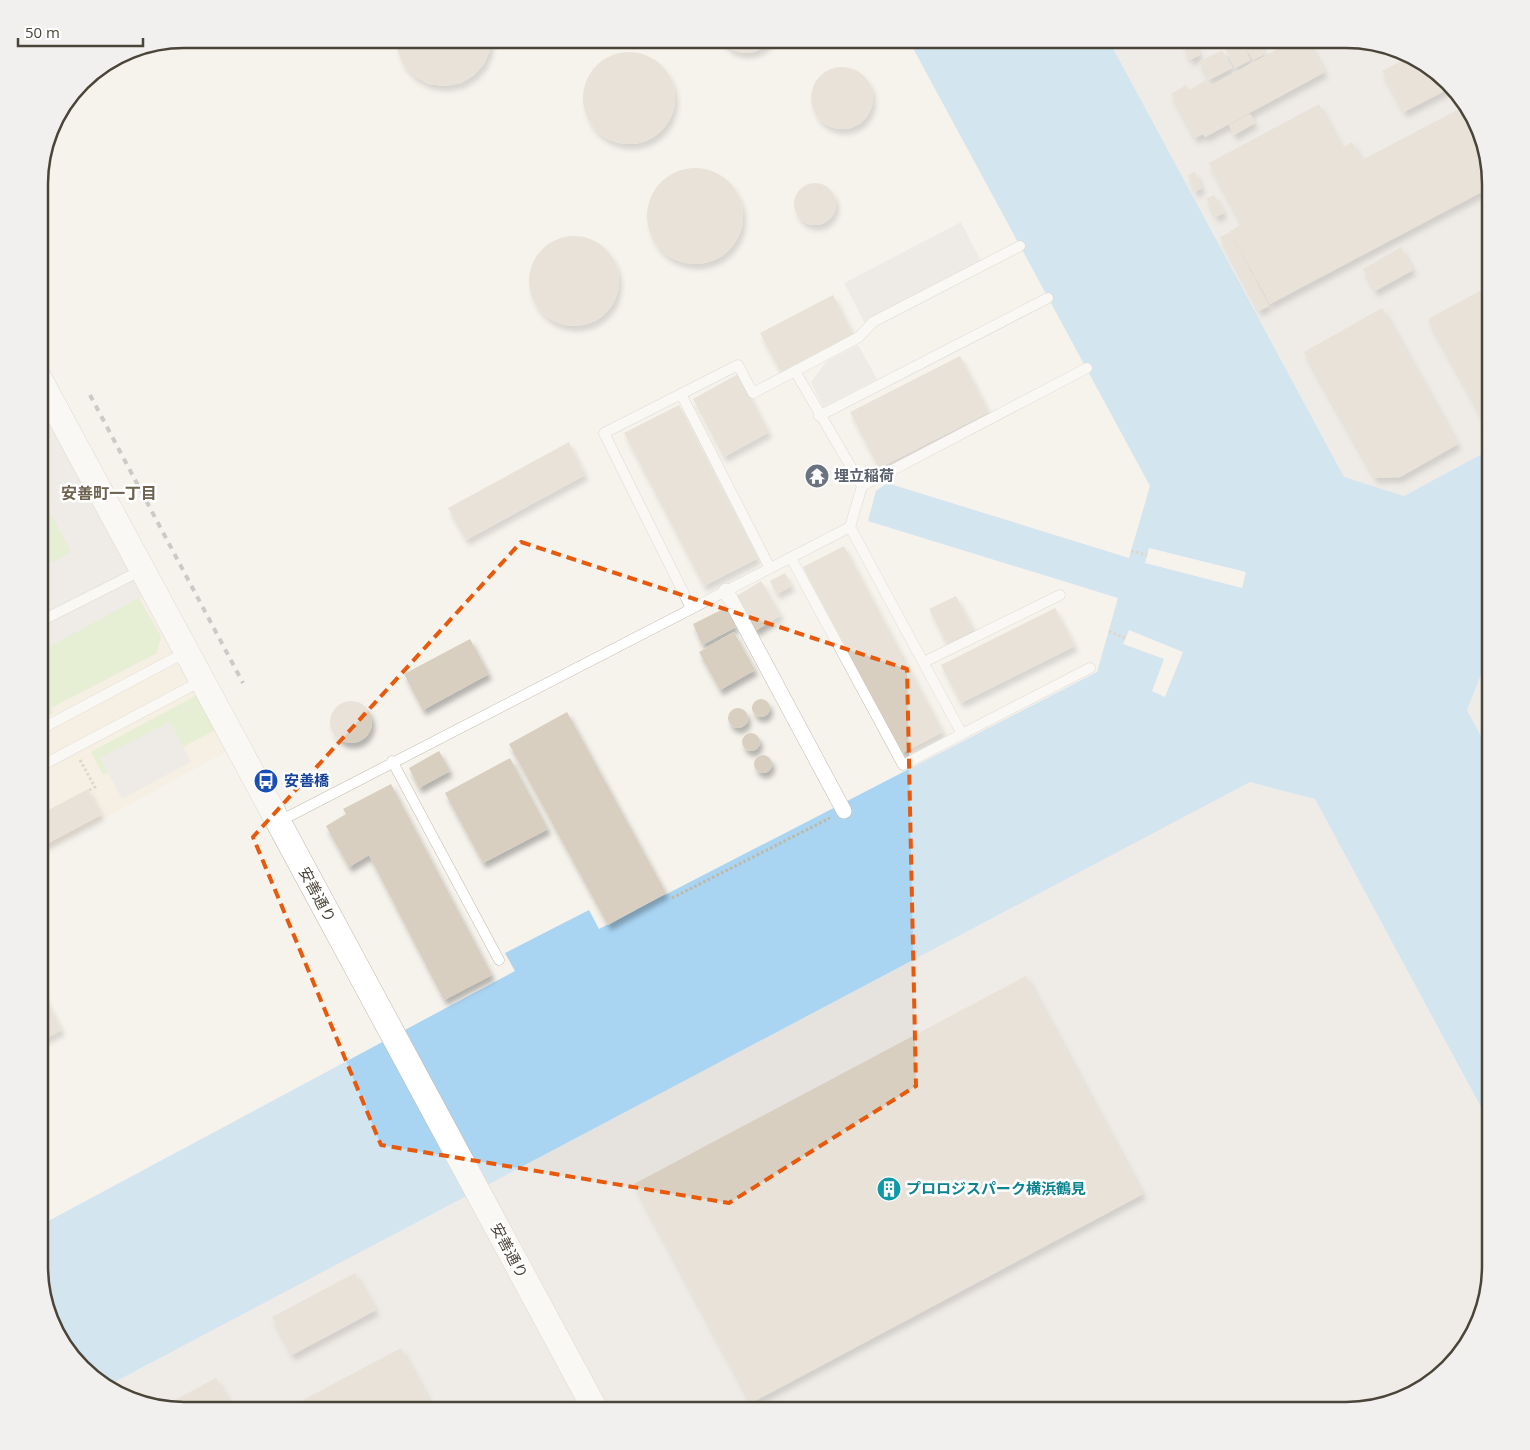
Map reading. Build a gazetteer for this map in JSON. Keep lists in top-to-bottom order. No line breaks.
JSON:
{"streets":{"street":["安善通り"]},"districts":["安善町一丁目"],"places":{"temple":["埋立稲荷"],"bus stop":["安善橋"],"building":["プロロジスパーク横浜鶴見"]},"scale_bar":"50 m"}
